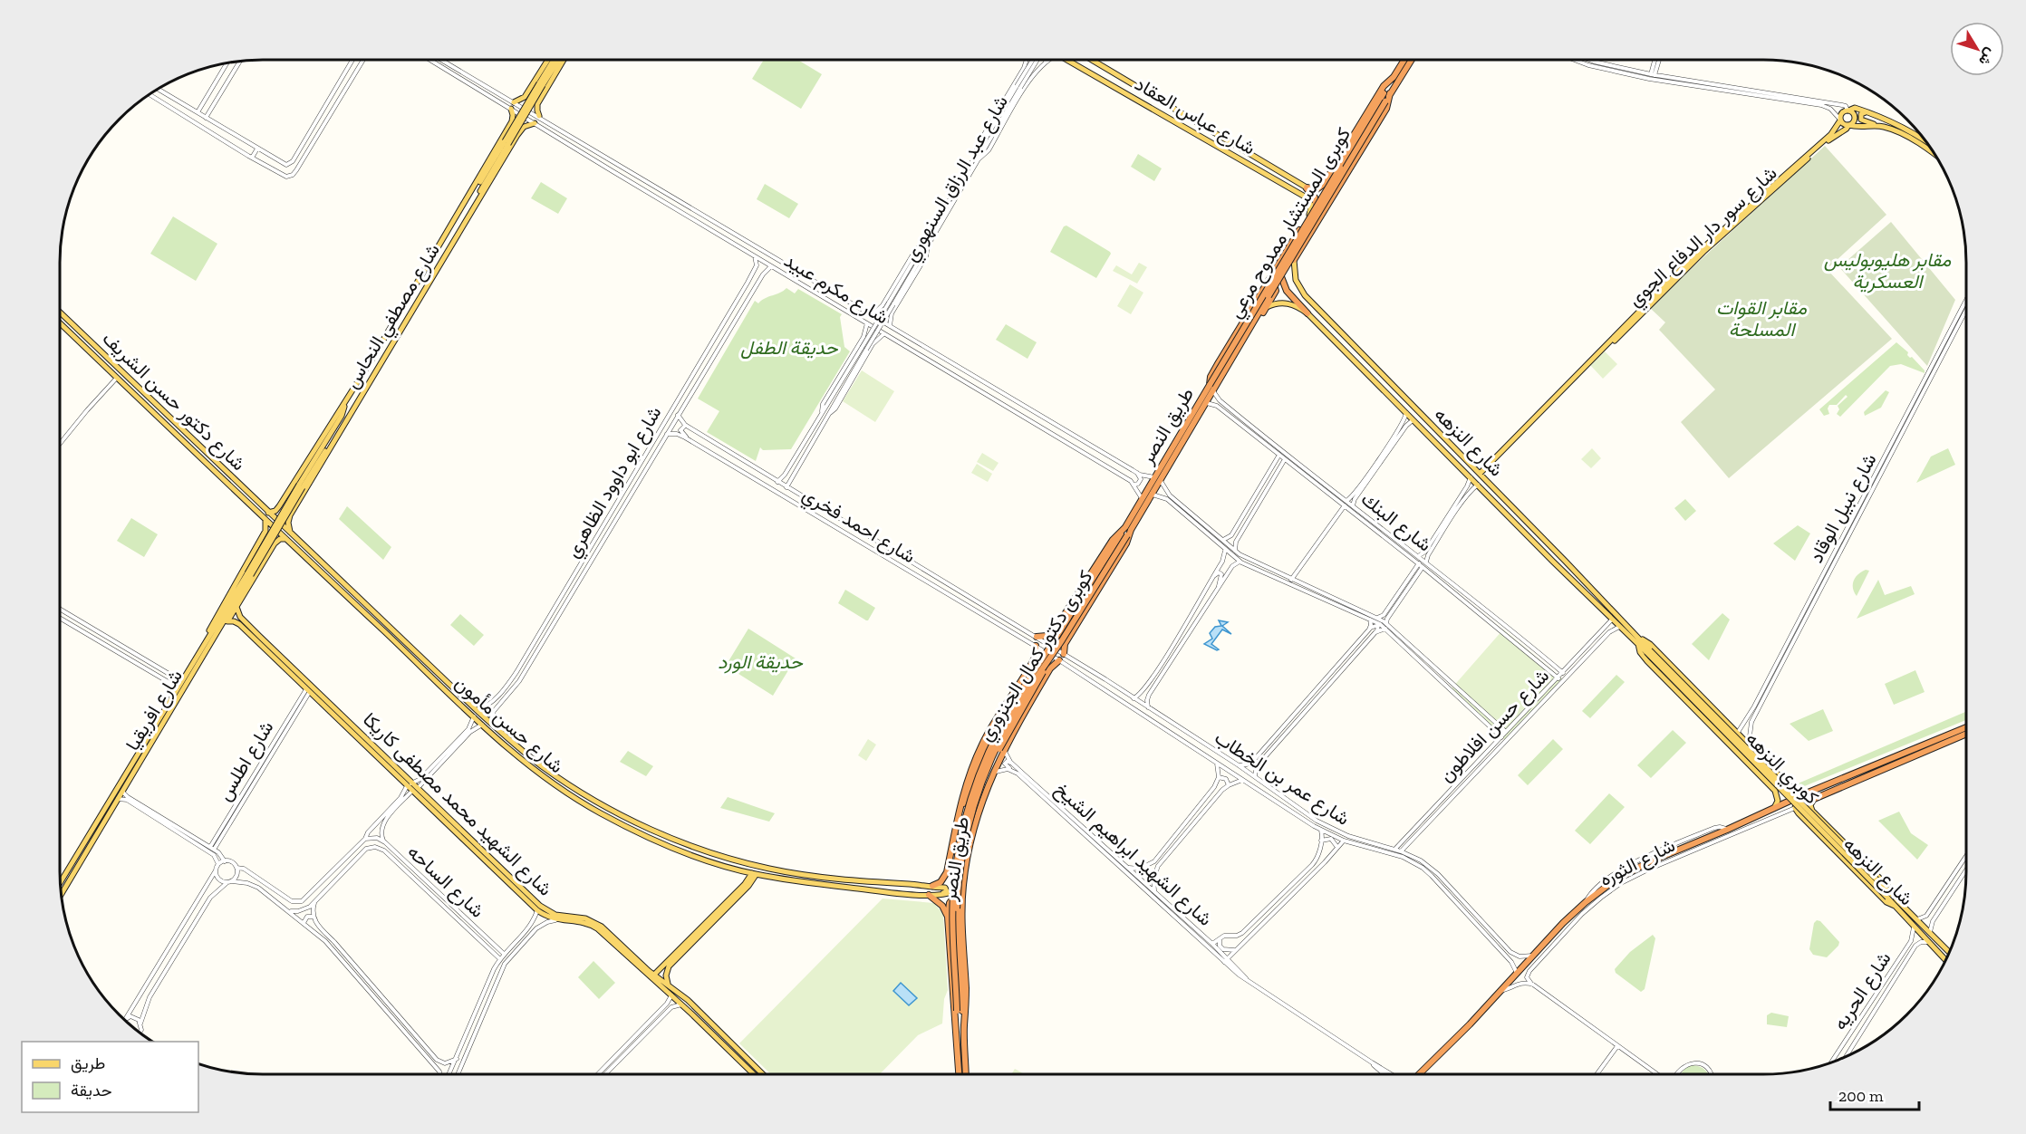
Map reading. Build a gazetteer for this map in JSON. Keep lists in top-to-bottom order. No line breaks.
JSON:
{"streets":{"highway":["كوبرى المستشار ممدوح مرعي","طريق النصر","كوبرى دكتور كمال الجنزوري","شارع الثوره"],"main road":["شارع عباس العقاد","شارع سور دار الدفاع الجوي","شارع مصطفي النحاس","شارع دكتور حسن الشريف","شارع النزهه","شارع افريقيا","شارع حسن مأمون","كوبري النزهه","شارع الشهيد محمد مصطفى كاريكا"],"street":["شارع عبد الرزاق السنهوري","شارع مكرم عبيد","شارع ابو داوود الظاهري","شارع نبيل الوقاد","شارع البنك","شارع احمد فخري","شارع حسن افلاطون","شارع اطلس","شارع عمر بن الخطاب","شارع الشهيد ابراهيم الشيخ","شارع الساحه","شارع الحريه"]},"crossings":[["شارع عباس العقاد","طريق النصر"],["شارع عبد الرزاق السنهوري","شارع مكرم عبيد"],["كوبرى المستشار ممدوح مرعي","طريق النصر"],["كوبرى المستشار ممدوح مرعي","شارع البنك"],["شارع سور دار الدفاع الجوي","شارع النزهه"],["شارع مكرم عبيد","شارع مصطفي النحاس"],["شارع مكرم عبيد","طريق النصر"],["شارع مكرم عبيد","شارع ابو داوود الظاهري"],["شارع مصطفي النحاس","شارع دكتور حسن الشريف"],["شارع مصطفي النحاس","شارع حسن مأمون"],["شارع دكتور حسن الشريف","شارع افريقيا"],["شارع دكتور حسن الشريف","شارع حسن مأمون"],["طريق النصر","شارع النزهه"],["طريق النصر","شارع البنك"],["طريق النصر","شارع احمد فخري"],["طريق النصر","كوبرى دكتور كمال الجنزوري"],["طريق النصر","شارع حسن مأمون"],["طريق النصر","شارع عمر بن الخطاب"],["طريق النصر","شارع الشهيد ابراهيم الشيخ"],["شارع النزهه","شارع نبيل الوقاد"],["شارع النزهه","شارع حسن افلاطون"],["شارع النزهه","كوبري النزهه"],["شارع النزهه","شارع الثوره"],["شارع النزهه","شارع الحريه"],["شارع ابو داوود الظاهري","شارع احمد فخري"],["شارع ابو داوود الظاهري","شارع حسن مأمون"],["شارع البنك","شارع حسن افلاطون"],["شارع احمد فخري","شارع عمر بن الخطاب"],["شارع افريقيا","شارع حسن مأمون"],["شارع افريقيا","شارع الشهيد محمد مصطفى كاريكا"],["شارع حسن افلاطون","شارع عمر بن الخطاب"],["شارع اطلس","شارع الشهيد محمد مصطفى كاريكا"],["شارع عمر بن الخطاب","شارع الثوره"]],"parks":["مقابر هليوبوليس العسكرية","مقابر القوات المسلحة","حديقة الطفل","حديقة الورد"],"legend":["طريق","حديقة"],"scale_bar":"200 m","north":"bottom right"}
